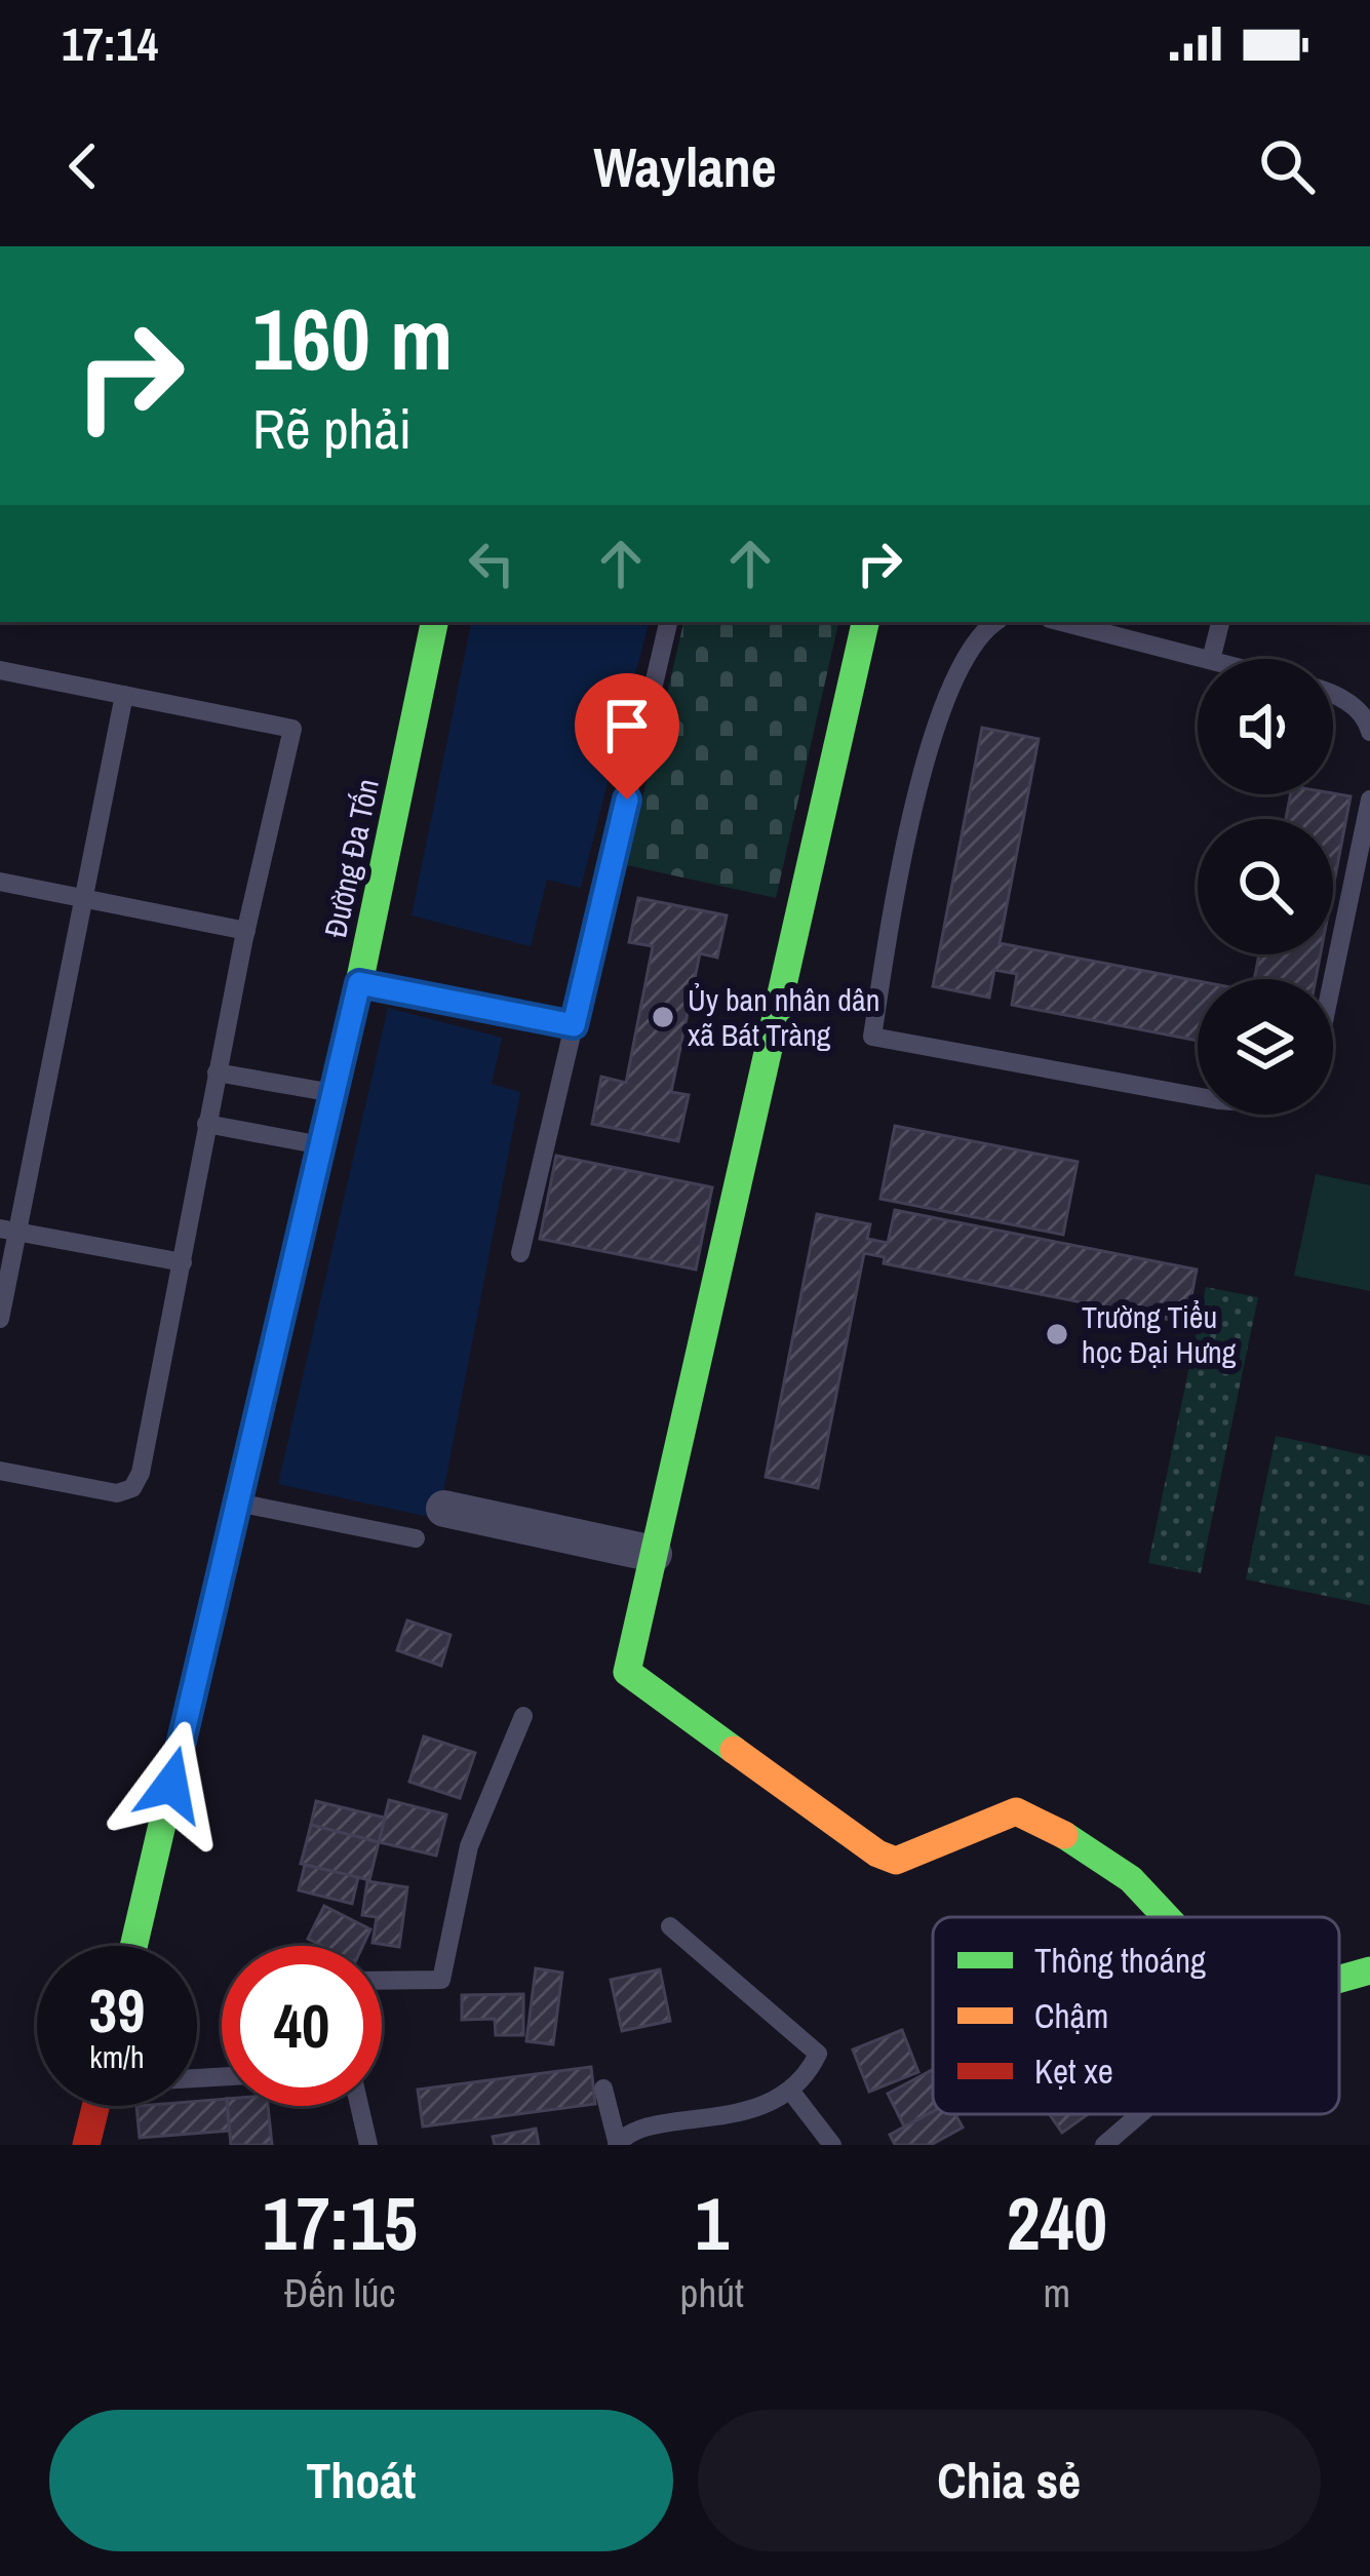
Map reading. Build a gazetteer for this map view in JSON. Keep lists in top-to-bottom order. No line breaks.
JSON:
{"streets":{"street":["Đường Đa Tốn"]},"places":["Ủy ban nhân dân xã Bát Tràng","Trường Tiểu học Đại Hưng"],"legend":["Thông thoáng","Chậm","Kẹt xe"],"page":{"status":"17:14","header":"Waylane","turn":["160 m","Rẽ phải"],"speed":"39 km/h","limit":"40","eta":["17:15","Đến lúc","1","phút","240","m"],"buttons":["Thoát","Chia sẻ"]}}
